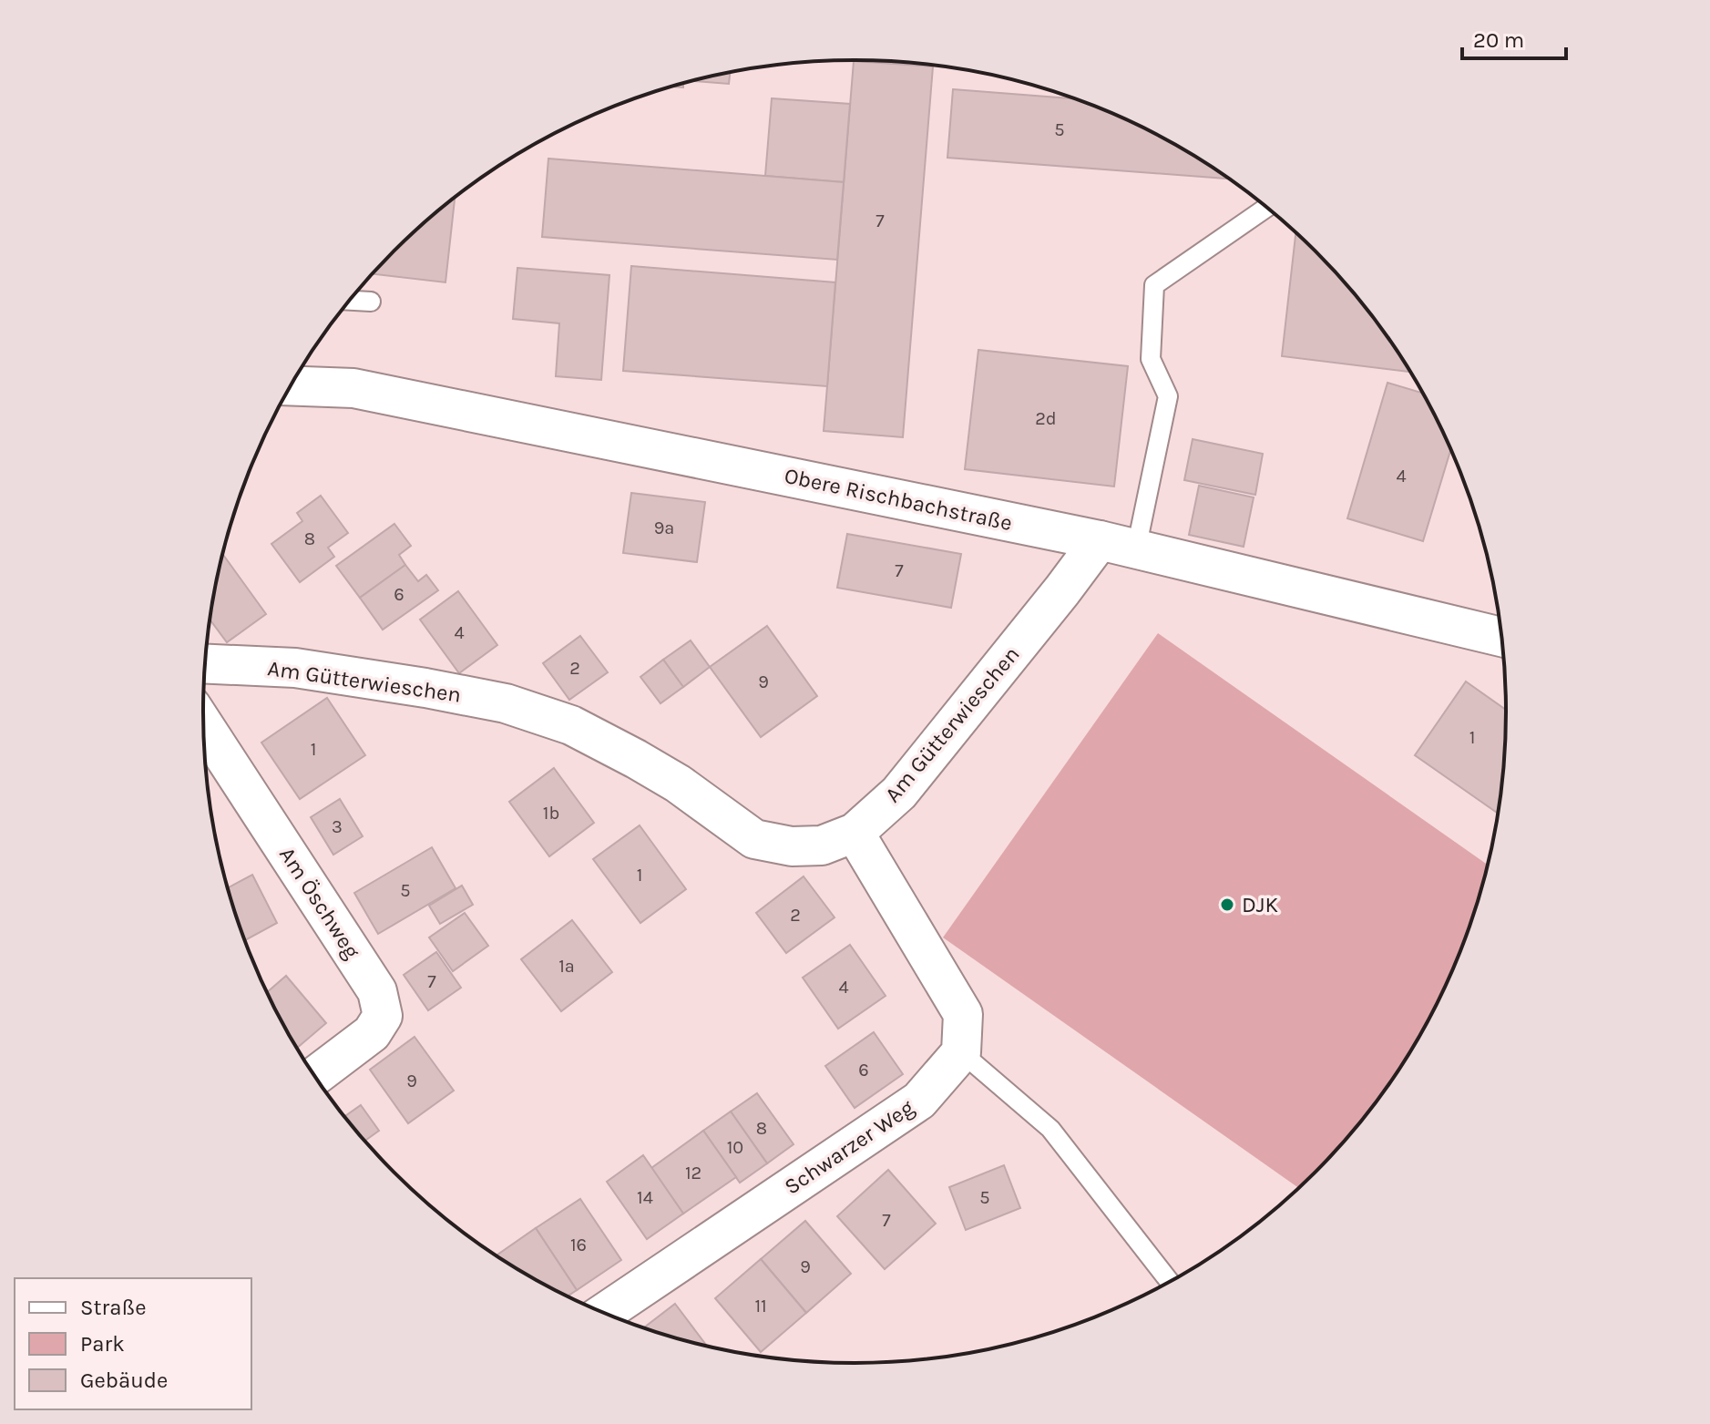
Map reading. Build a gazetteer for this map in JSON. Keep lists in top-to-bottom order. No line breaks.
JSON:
{"streets":{"street":["Obere Rischbachstraße","Am Gütterwieschen","Am Öschweg","Schwarzer Weg"]},"crossings":[["Obere Rischbachstraße","Am Gütterwieschen"]],"places":["DJK"],"house_numbers":["5","7","2d","4","9a","8","7","6","4","2","9","1","1","1b","3","1","5","2","1a","7","4","6","9","8","10","12","14","5","7","16","9","11"],"legend":["Straße","Park","Gebäude"],"scale_bar":"20 m"}
